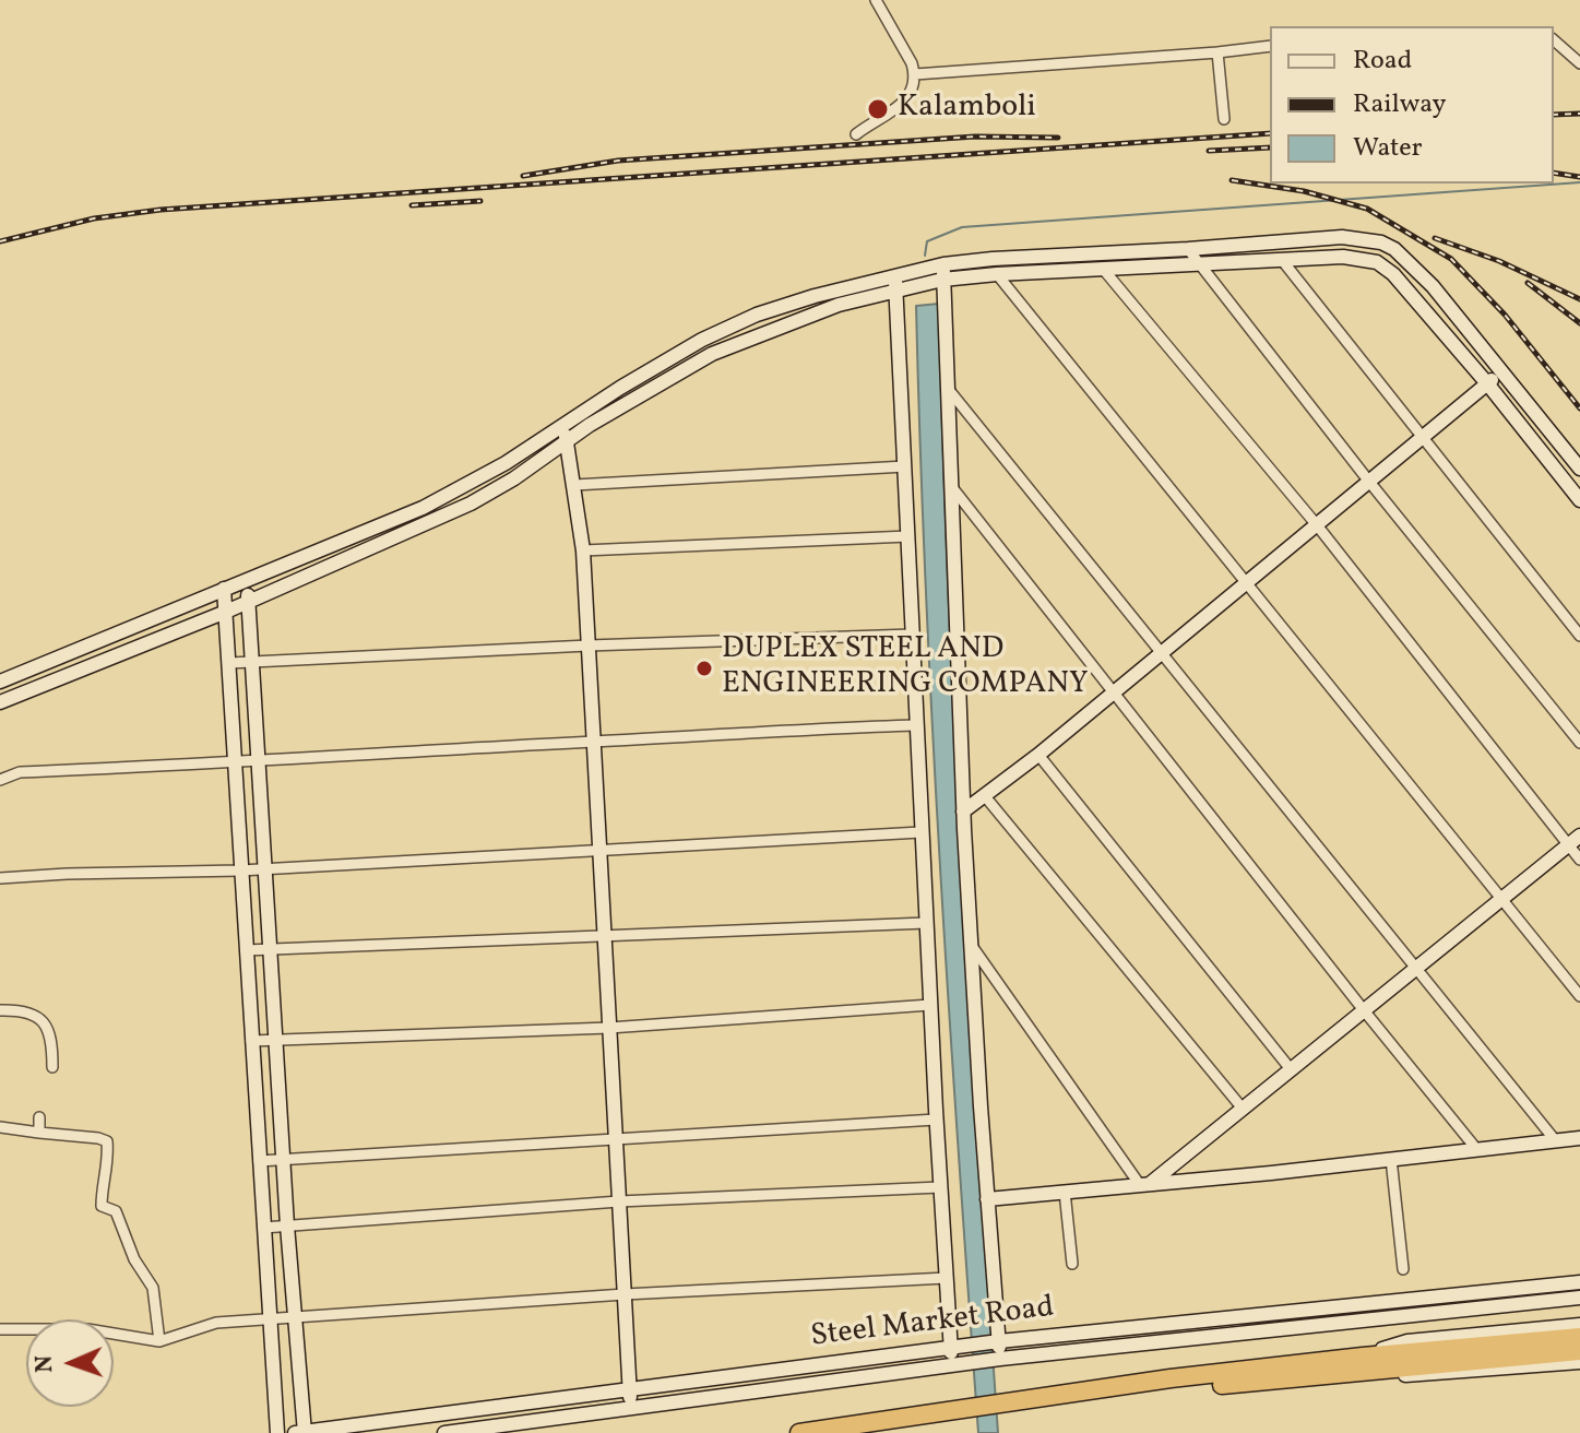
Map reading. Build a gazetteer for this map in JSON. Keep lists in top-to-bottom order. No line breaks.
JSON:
{"streets":{"street":["Steel Market Road"]},"places":["Kalamboli","DUPLEX STEEL AND ENGINEERING COMPANY"],"legend":["Road","Railway","Water"],"north":"left"}
